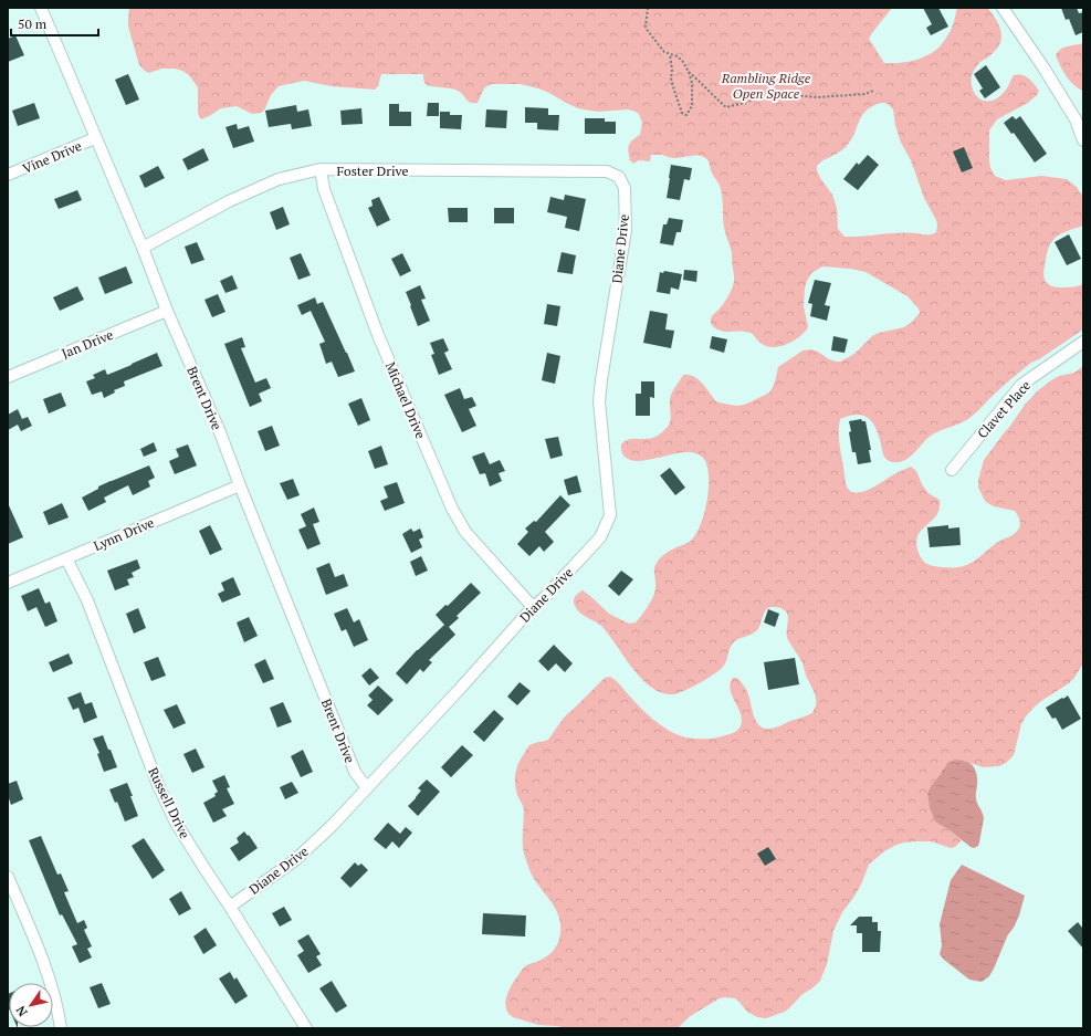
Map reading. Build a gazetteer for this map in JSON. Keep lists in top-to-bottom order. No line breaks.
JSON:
{"streets":{"street":["Vine Drive","Foster Drive","Diane Drive","Jan Drive","Brent Drive","Michael Drive","Clavet Place","Lynn Drive","Russell Drive"]},"crossings":[["Vine Drive","Brent Drive"],["Foster Drive","Diane Drive"],["Foster Drive","Brent Drive"],["Foster Drive","Michael Drive"],["Diane Drive","Brent Drive"],["Diane Drive","Michael Drive"],["Diane Drive","Russell Drive"],["Jan Drive","Brent Drive"],["Brent Drive","Lynn Drive"],["Lynn Drive","Russell Drive"]],"parks":["Rambling Ridge Open Space"],"scale_bar":"50 m","north":"bottom left"}
